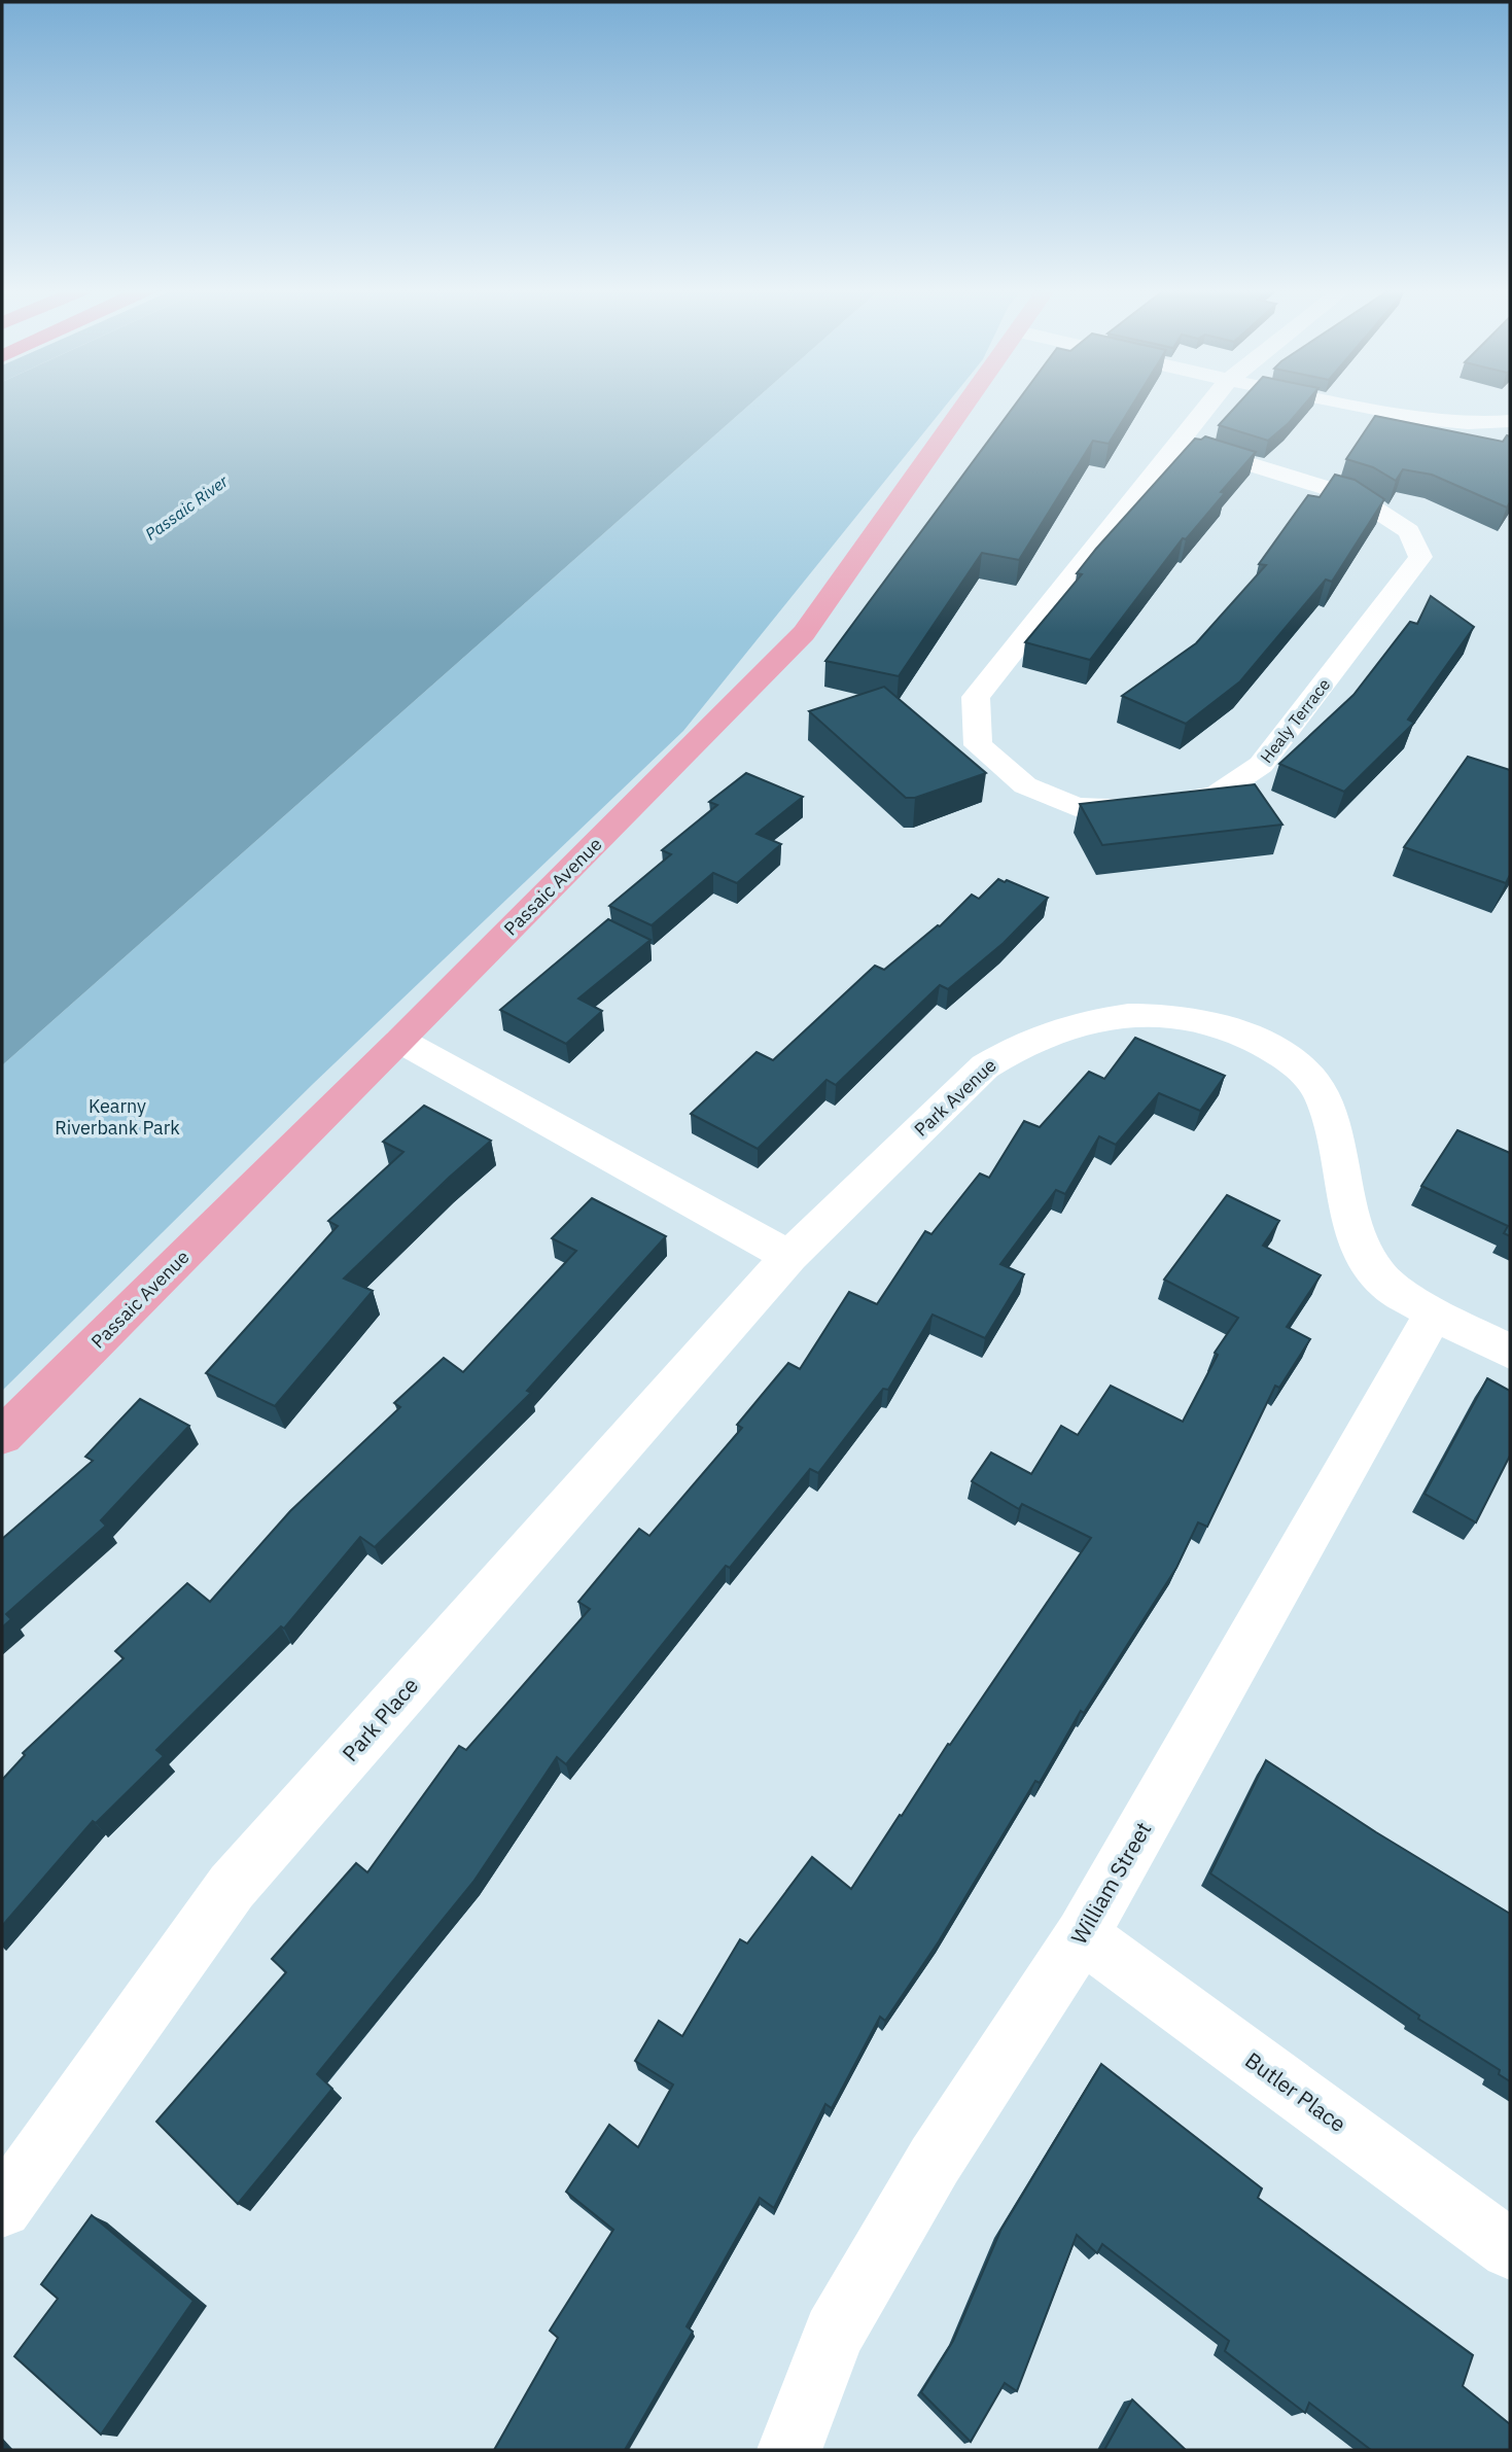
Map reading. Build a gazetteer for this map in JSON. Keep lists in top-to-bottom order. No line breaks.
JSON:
{"streets":{"main road":["Passaic Avenue"],"street":["Healy Terrace","Park Avenue","Park Place","William Street","Butler Place"]},"crossings":[["Park Avenue","Park Place"],["Park Avenue","William Street"],["William Street","Butler Place"]],"water":["Passaic River"],"parks":["Kearny Riverbank Park"]}
